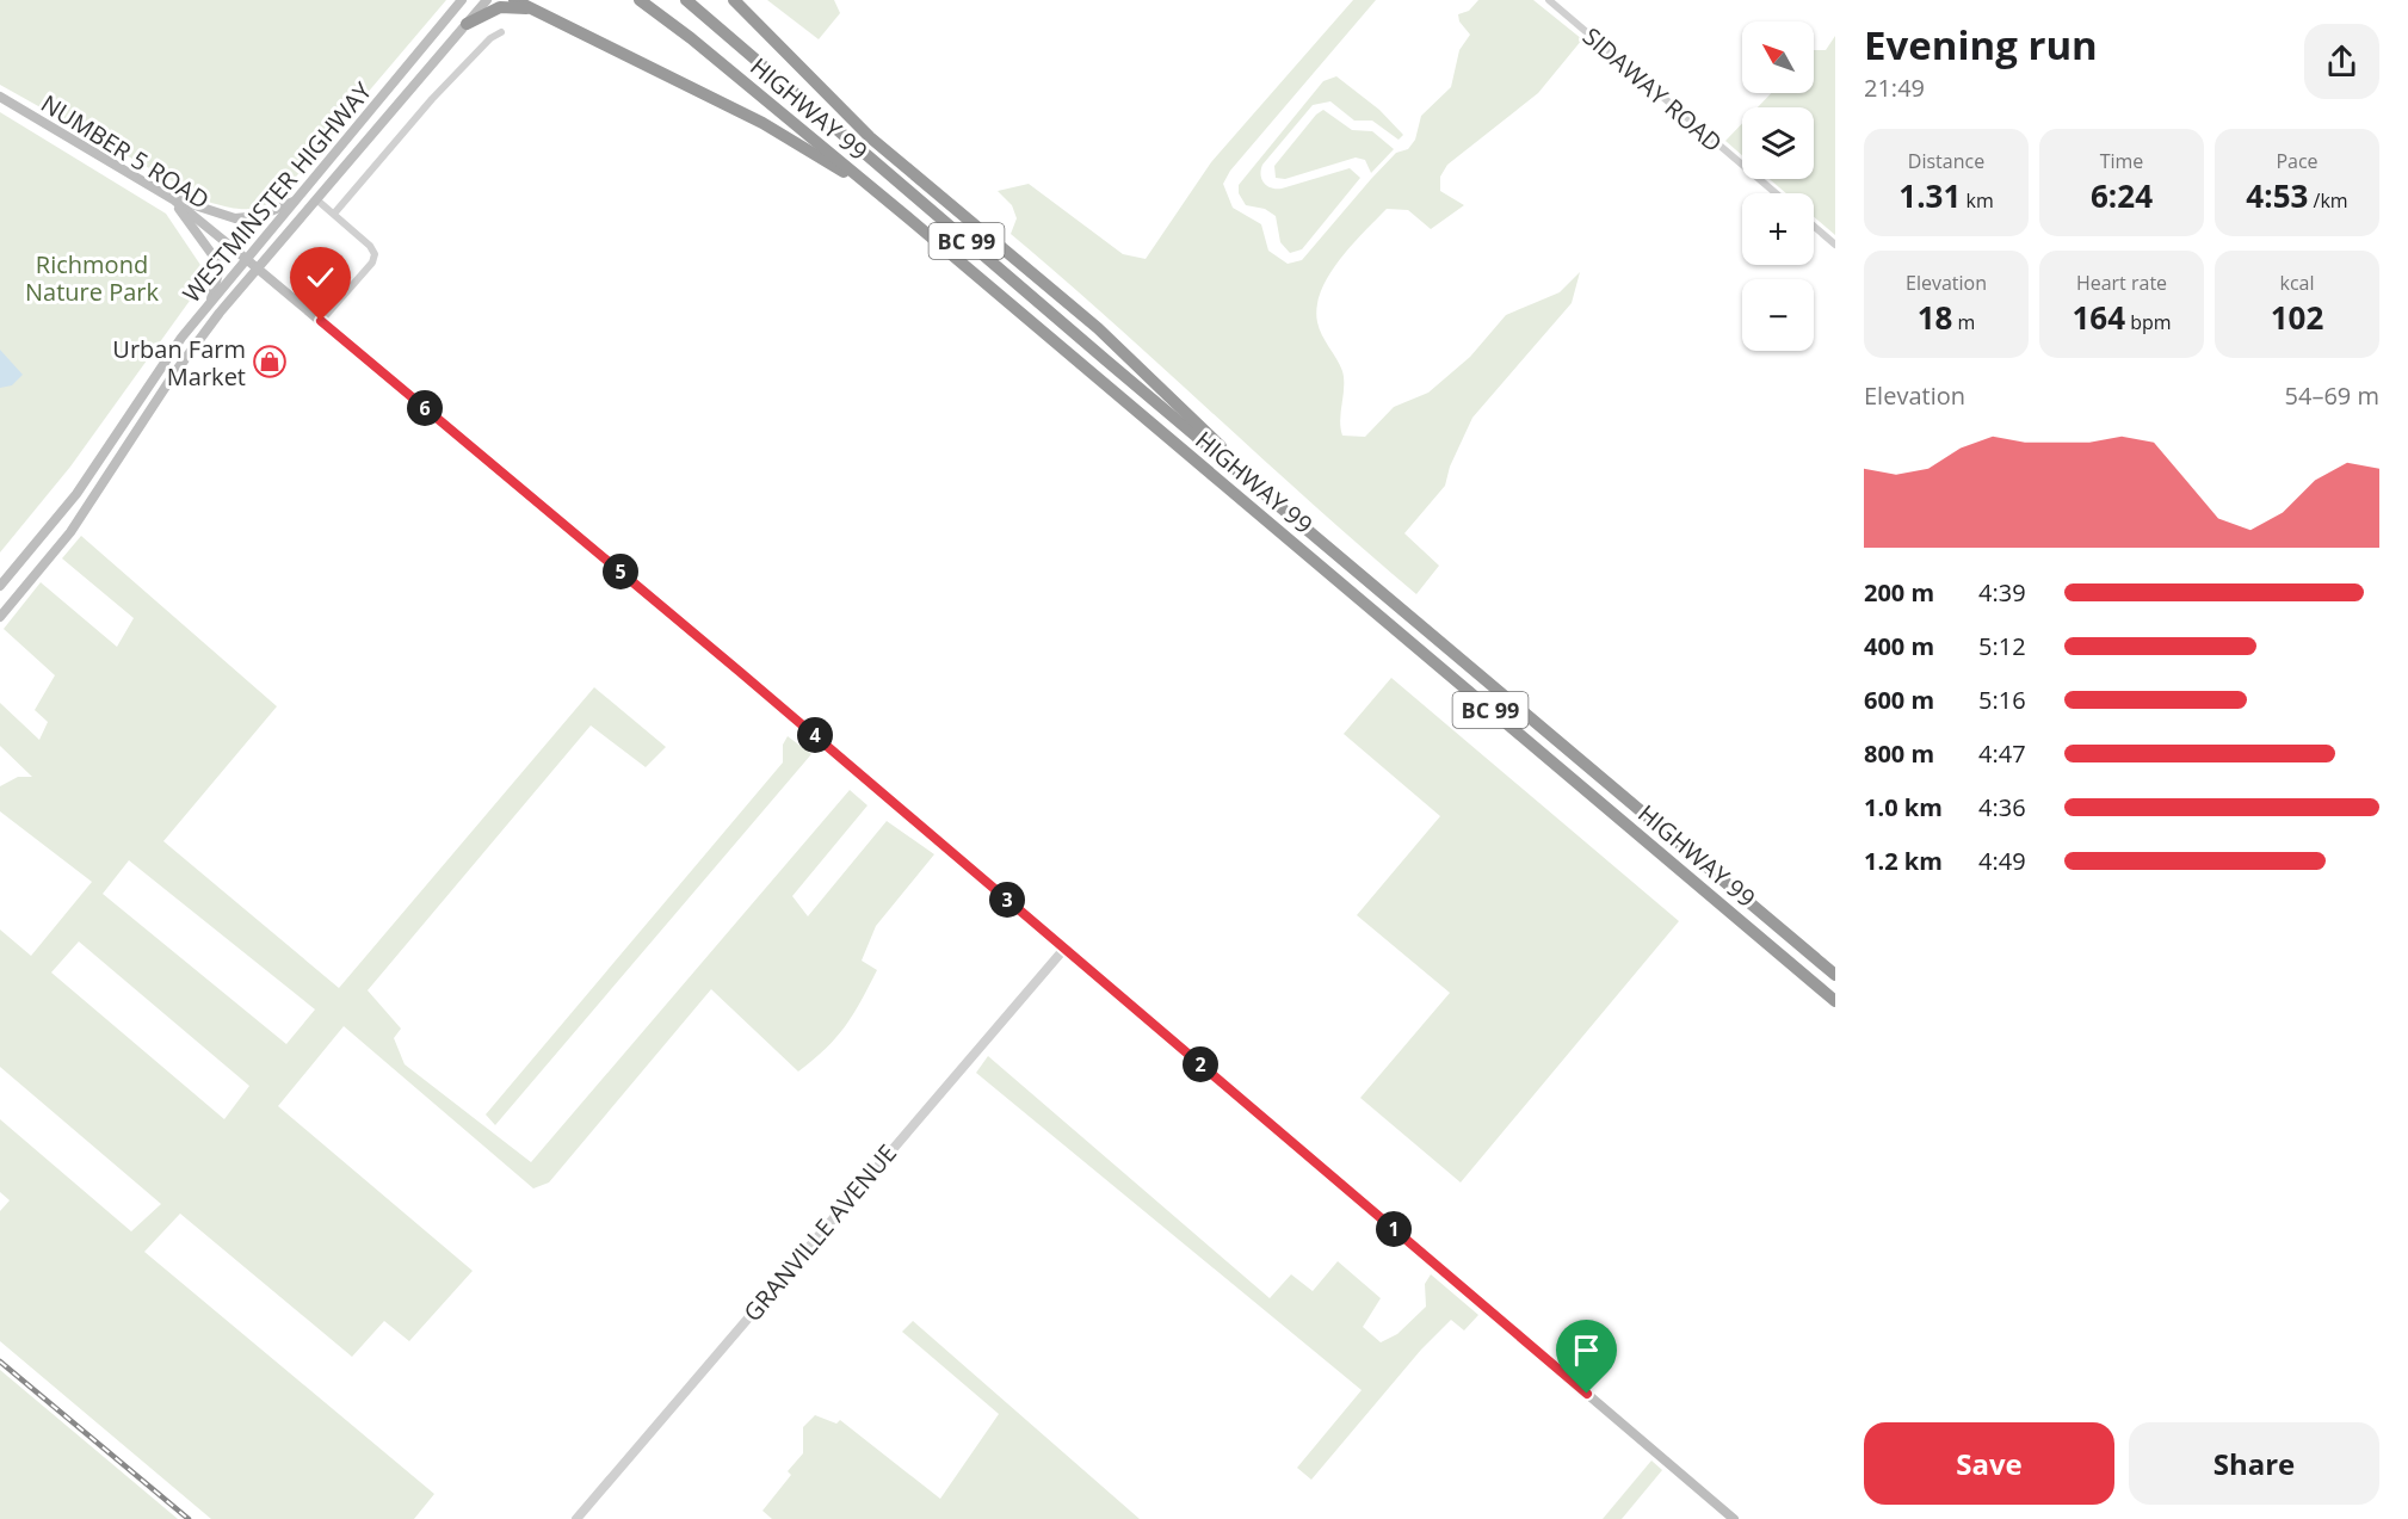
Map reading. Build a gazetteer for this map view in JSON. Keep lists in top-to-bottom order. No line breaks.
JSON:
{"streets":{"highway":["HIGHWAY 99","BC 99"],"main road":["NUMBER 5 ROAD","WESTMINSTER HIGHWAY"],"street":["SIDAWAY ROAD","GRANVILLE AVENUE"]},"crossings":[["NUMBER 5 ROAD","WESTMINSTER HIGHWAY"],["NUMBER 5 ROAD","GRANVILLE AVENUE"]],"parks":["Richmond Nature Park"],"places":{"shop":["Urban Farm Market"]},"north":"top left","page":{"heading":["Evening run","21:49"],"map_buttons":["+","−"],"stats":[["Distance","1.31 km"],["Time","6:24"],["Pace","4:53 /km"],["Elevation","18 m"],["Heart rate","164 bpm"],["kcal","102"]],"chart":["Elevation","54–69 m"],"pins":["6","5","4","3","2","1"],"list":[{"name":"200 m","note":"4:39"},{"name":"400 m","note":"5:12"},{"name":"600 m","note":"5:16"},{"name":"800 m","note":"4:47"},{"name":"1.0 km","note":"4:36"},{"name":"1.2 km","note":"4:49"}],"buttons":["Save","Share"]}}
